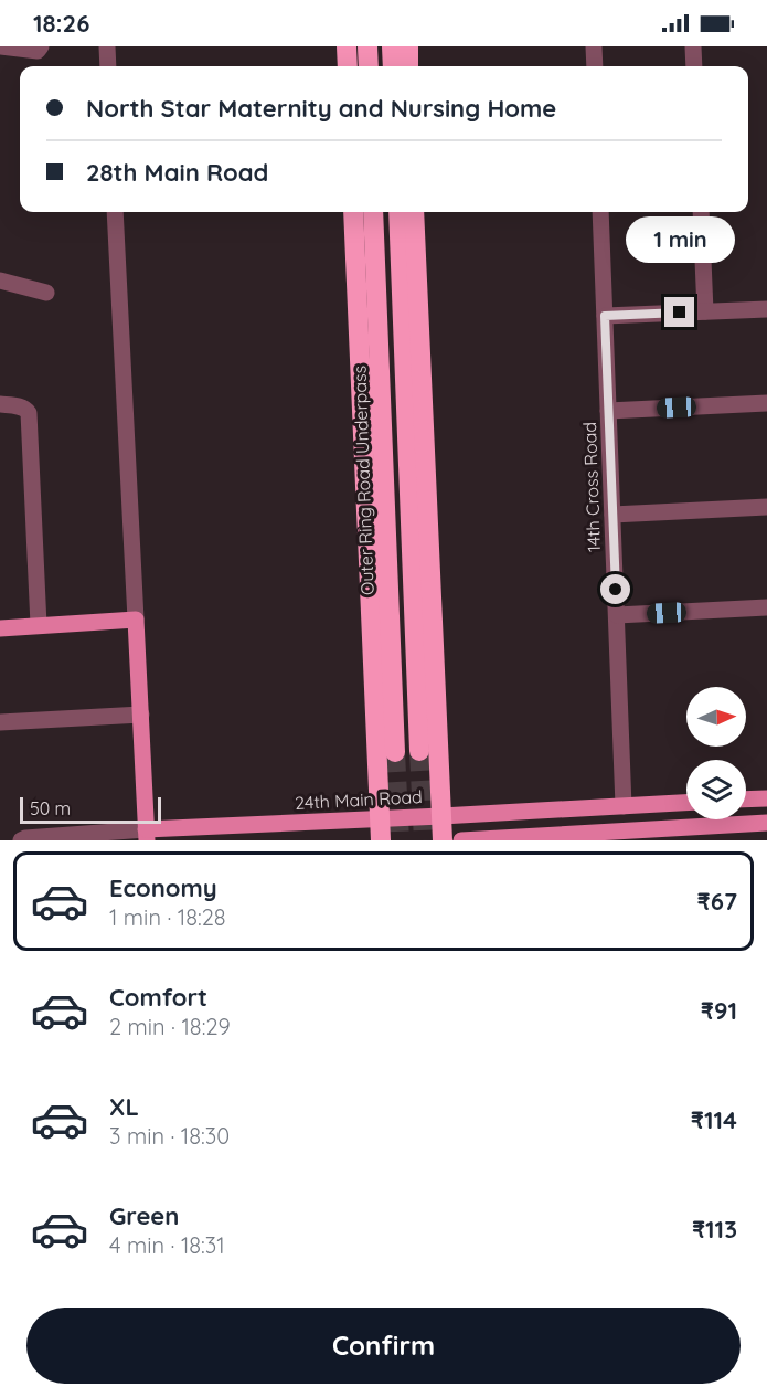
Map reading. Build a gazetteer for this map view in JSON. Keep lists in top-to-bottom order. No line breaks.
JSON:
{"streets":{"highway":["Outer Ring Road Underpass"],"main road":["24th Main Road"],"street":["14th Cross Road"]},"crossings":[["14th Cross Road","24th Main Road"]],"scale_bar":"50 m","north":"right","page":{"status":"18:26","banner":["North Star Maternity and Nursing Home","28th Main Road"],"bubble":"1 min","scale":"50 m","list":[{"name":"Economy","note":"1 min · 18:28","value":"₹67"},{"name":"Comfort","note":"2 min · 18:29","value":"₹91"},{"name":"XL","note":"3 min · 18:30","value":"₹114"},{"name":"Green","note":"4 min · 18:31","value":"₹113"}],"buttons":"Confirm"}}
